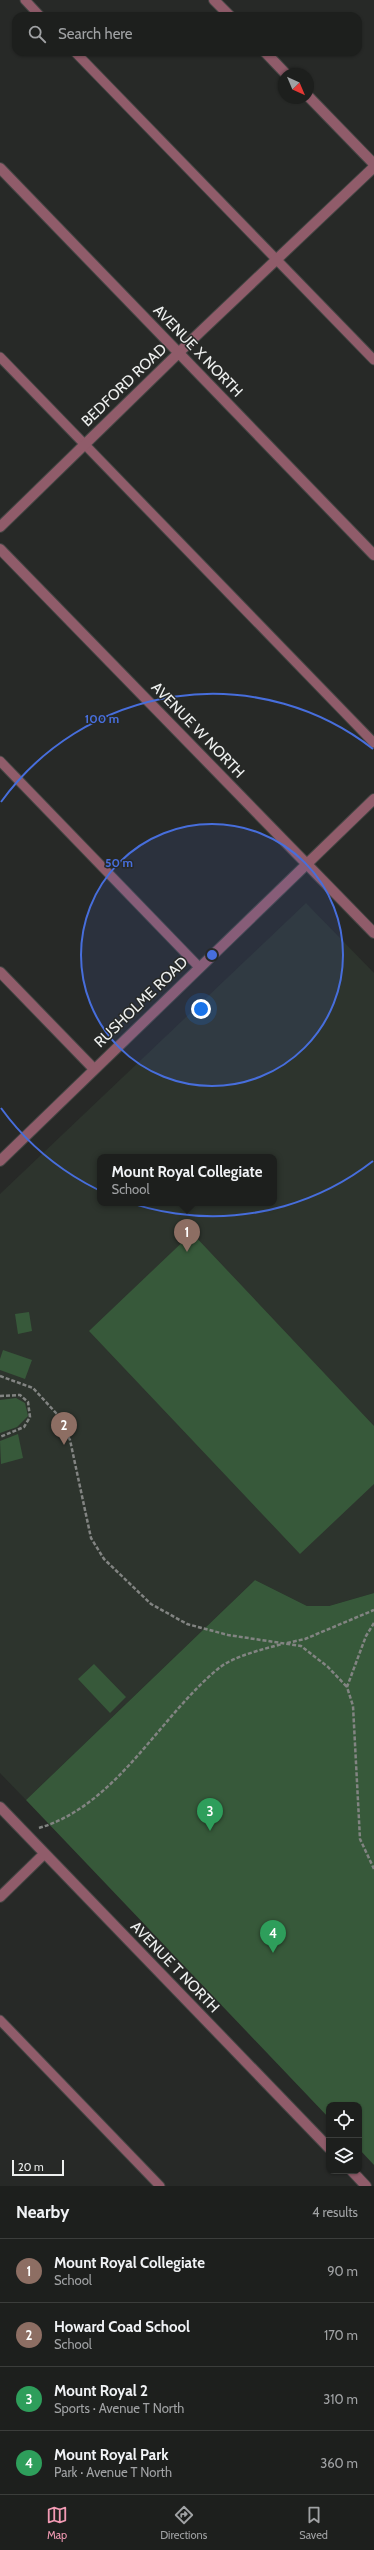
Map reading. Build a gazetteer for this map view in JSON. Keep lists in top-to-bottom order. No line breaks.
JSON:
{"streets":{"street":["AVENUE X NORTH","BEDFORD ROAD","AVENUE W NORTH","RUSHOLME ROAD","AVENUE T NORTH"]},"crossings":[["AVENUE X NORTH","BEDFORD ROAD"],["AVENUE W NORTH","RUSHOLME ROAD"]],"scale_bar":"20 m","north":"bottom right","page":{"search":"Search here","popup":["Mount Royal Collegiate","School"],"pins":["1","2","3","4"],"scale":"20 m","heading":["Nearby","4 results"],"list":[{"mark":"1","name":"Mount Royal Collegiate","note":"School","value":"90 m"},{"mark":"2","name":"Howard Coad School","note":"School","value":"170 m"},{"mark":"3","name":"Mount Royal 2","note":"Sports · Avenue T North","value":"310 m"},{"mark":"4","name":"Mount Royal Park","note":"Park · Avenue T North","value":"360 m"}],"nav":["Map","Directions","Saved"]},"rings":["100 m","50 m"]}
